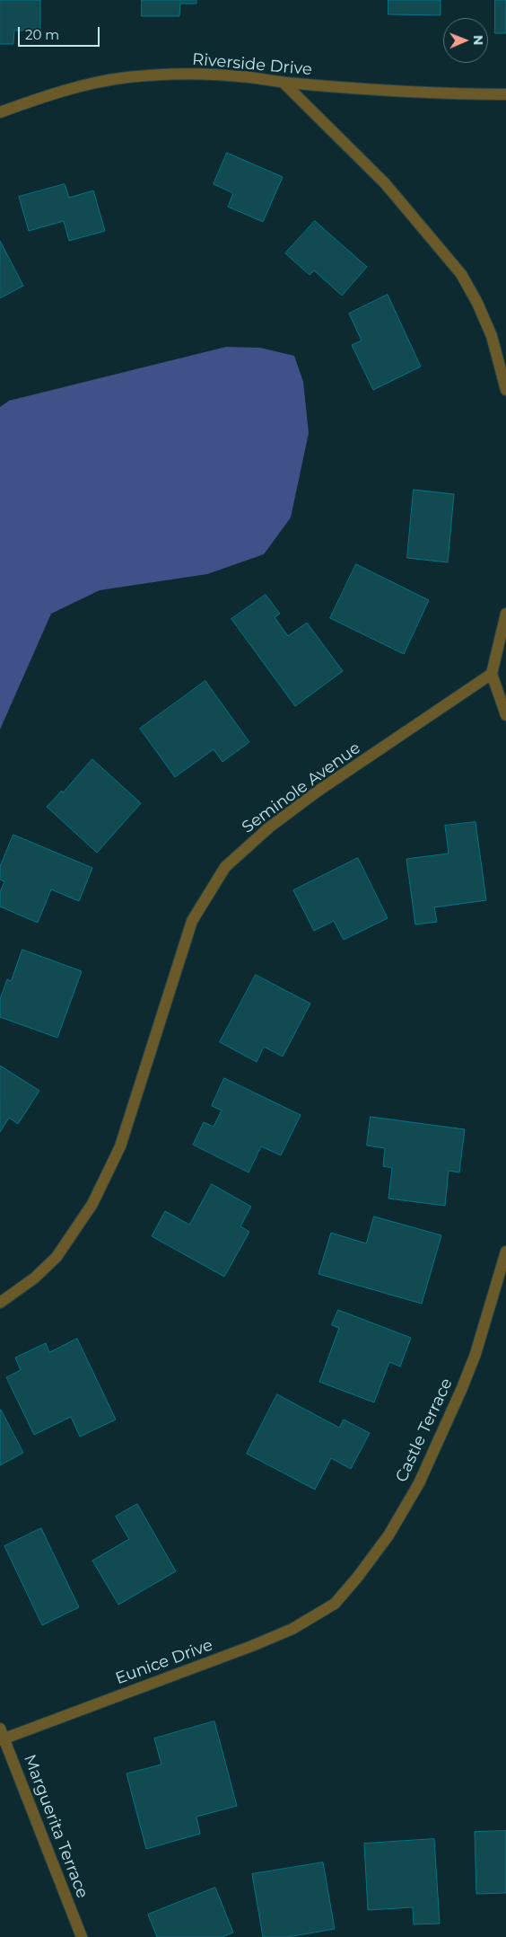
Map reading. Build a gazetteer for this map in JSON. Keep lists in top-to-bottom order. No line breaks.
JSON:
{"streets":{"street":["Riverside Drive","Seminole Avenue","Castle Terrace","Eunice Drive","Marguerita Terrace"]},"crossings":[["Castle Terrace","Eunice Drive"],["Eunice Drive","Marguerita Terrace"]],"scale_bar":"20 m","north":"right"}
